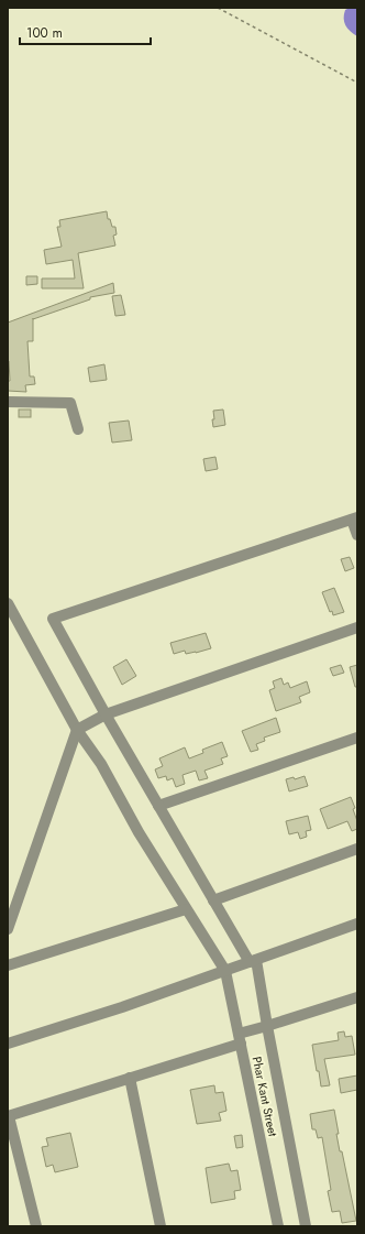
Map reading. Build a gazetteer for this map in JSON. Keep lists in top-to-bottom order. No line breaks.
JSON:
{"streets":{"street":["Phar Kant Street"]},"scale_bar":"100 m"}
